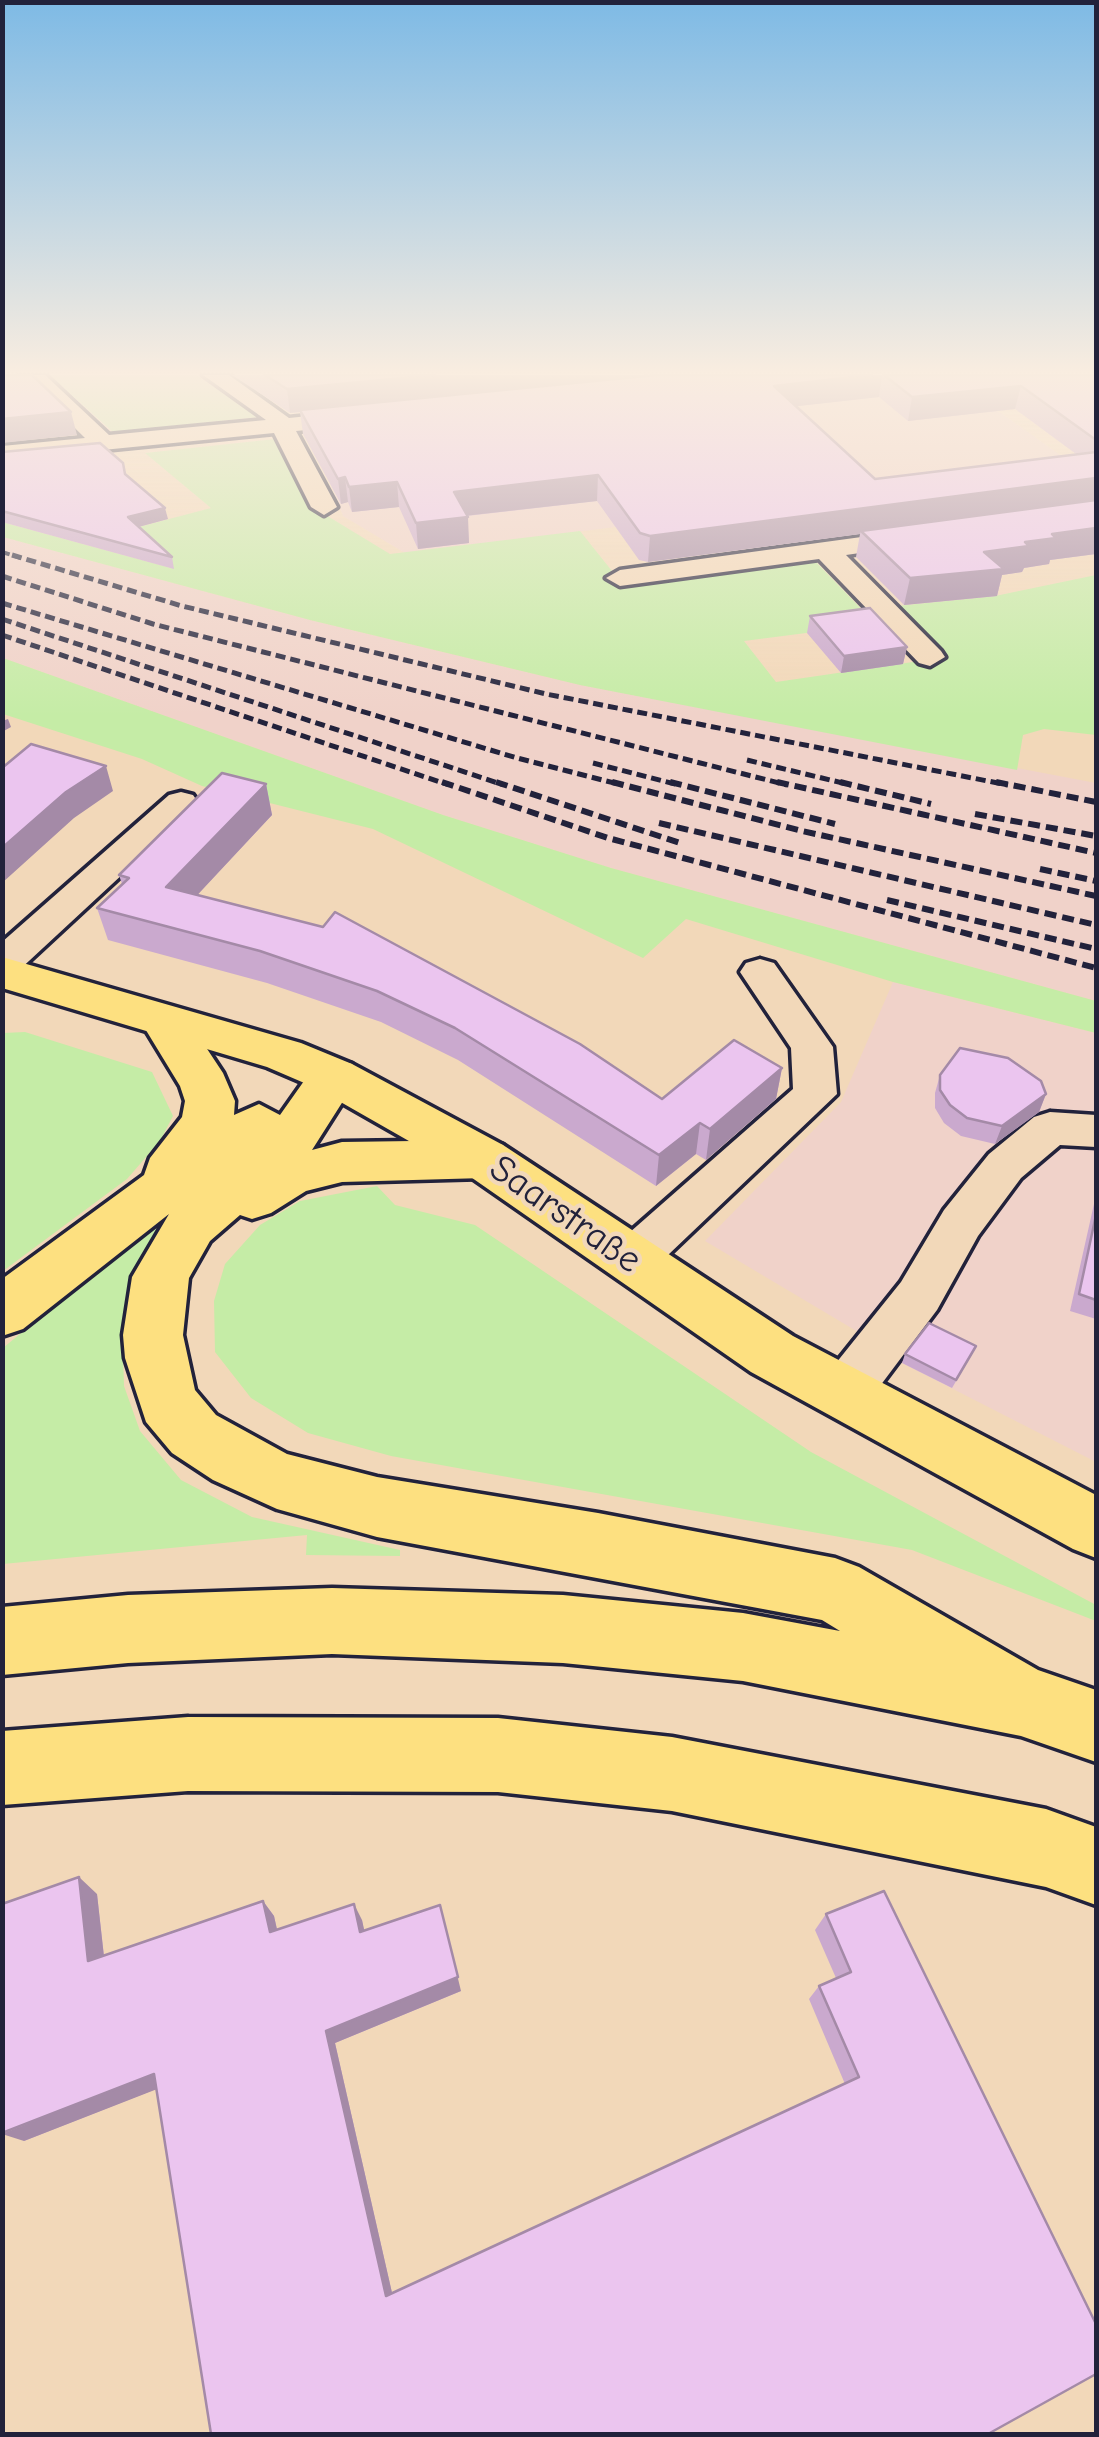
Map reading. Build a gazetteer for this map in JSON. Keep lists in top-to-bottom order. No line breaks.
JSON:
{"streets":{"main road":["Saarstraße"]}}
